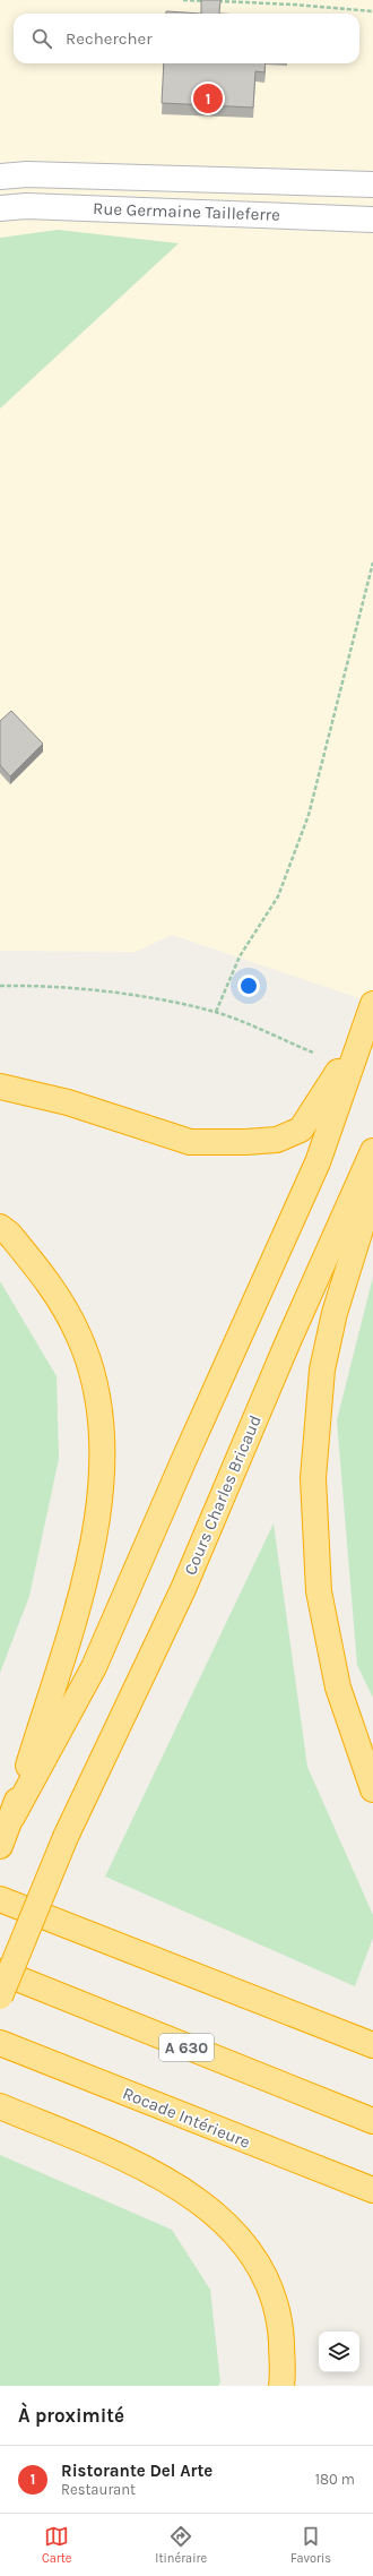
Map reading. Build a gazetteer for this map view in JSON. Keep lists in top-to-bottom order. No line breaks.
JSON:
{"streets":{"highway":["Cours Charles Bricaud","A 630","Rocade Intérieure"],"street":["Rue Germaine Tailleferre"]},"page":{"search":"Rechercher","pins":"1","heading":"À proximité","list":[{"mark":"1","name":"Ristorante Del Arte","note":"Restaurant","value":"180 m"}],"nav":["Carte","Itinéraire","Favoris"]}}
